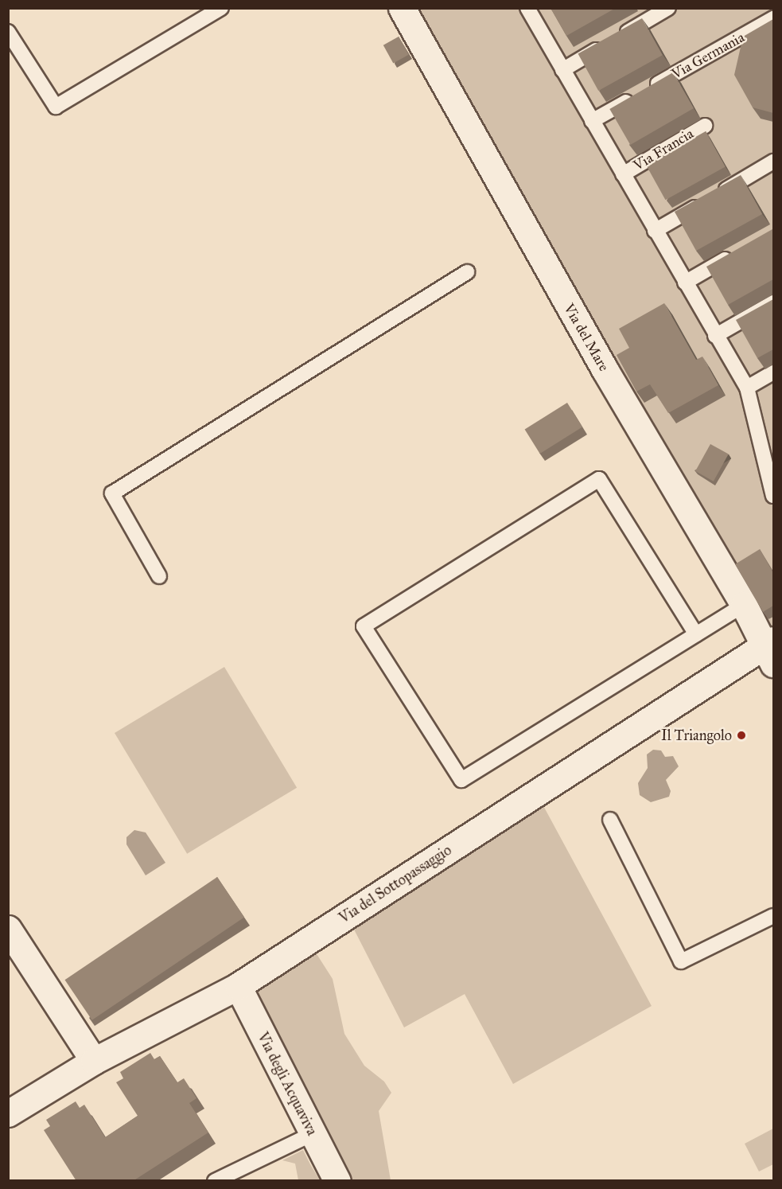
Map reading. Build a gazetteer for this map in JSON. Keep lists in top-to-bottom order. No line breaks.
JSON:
{"streets":{"street":["Via del Mare","Via del Sottopassaggio","Via degli Acquaviva"],"lane":["Via Germania","Via Francia"]},"crossings":[["Via del Mare","Via del Sottopassaggio"],["Via del Sottopassaggio","Via degli Acquaviva"]],"places":["Il Triangolo"]}
